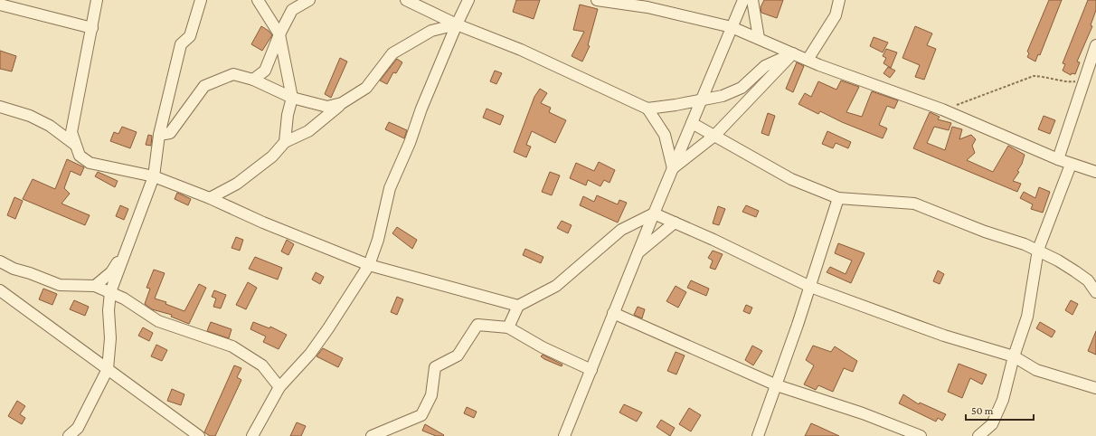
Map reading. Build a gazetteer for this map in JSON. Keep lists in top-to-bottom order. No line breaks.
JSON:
{"scale_bar":"50 m"}
